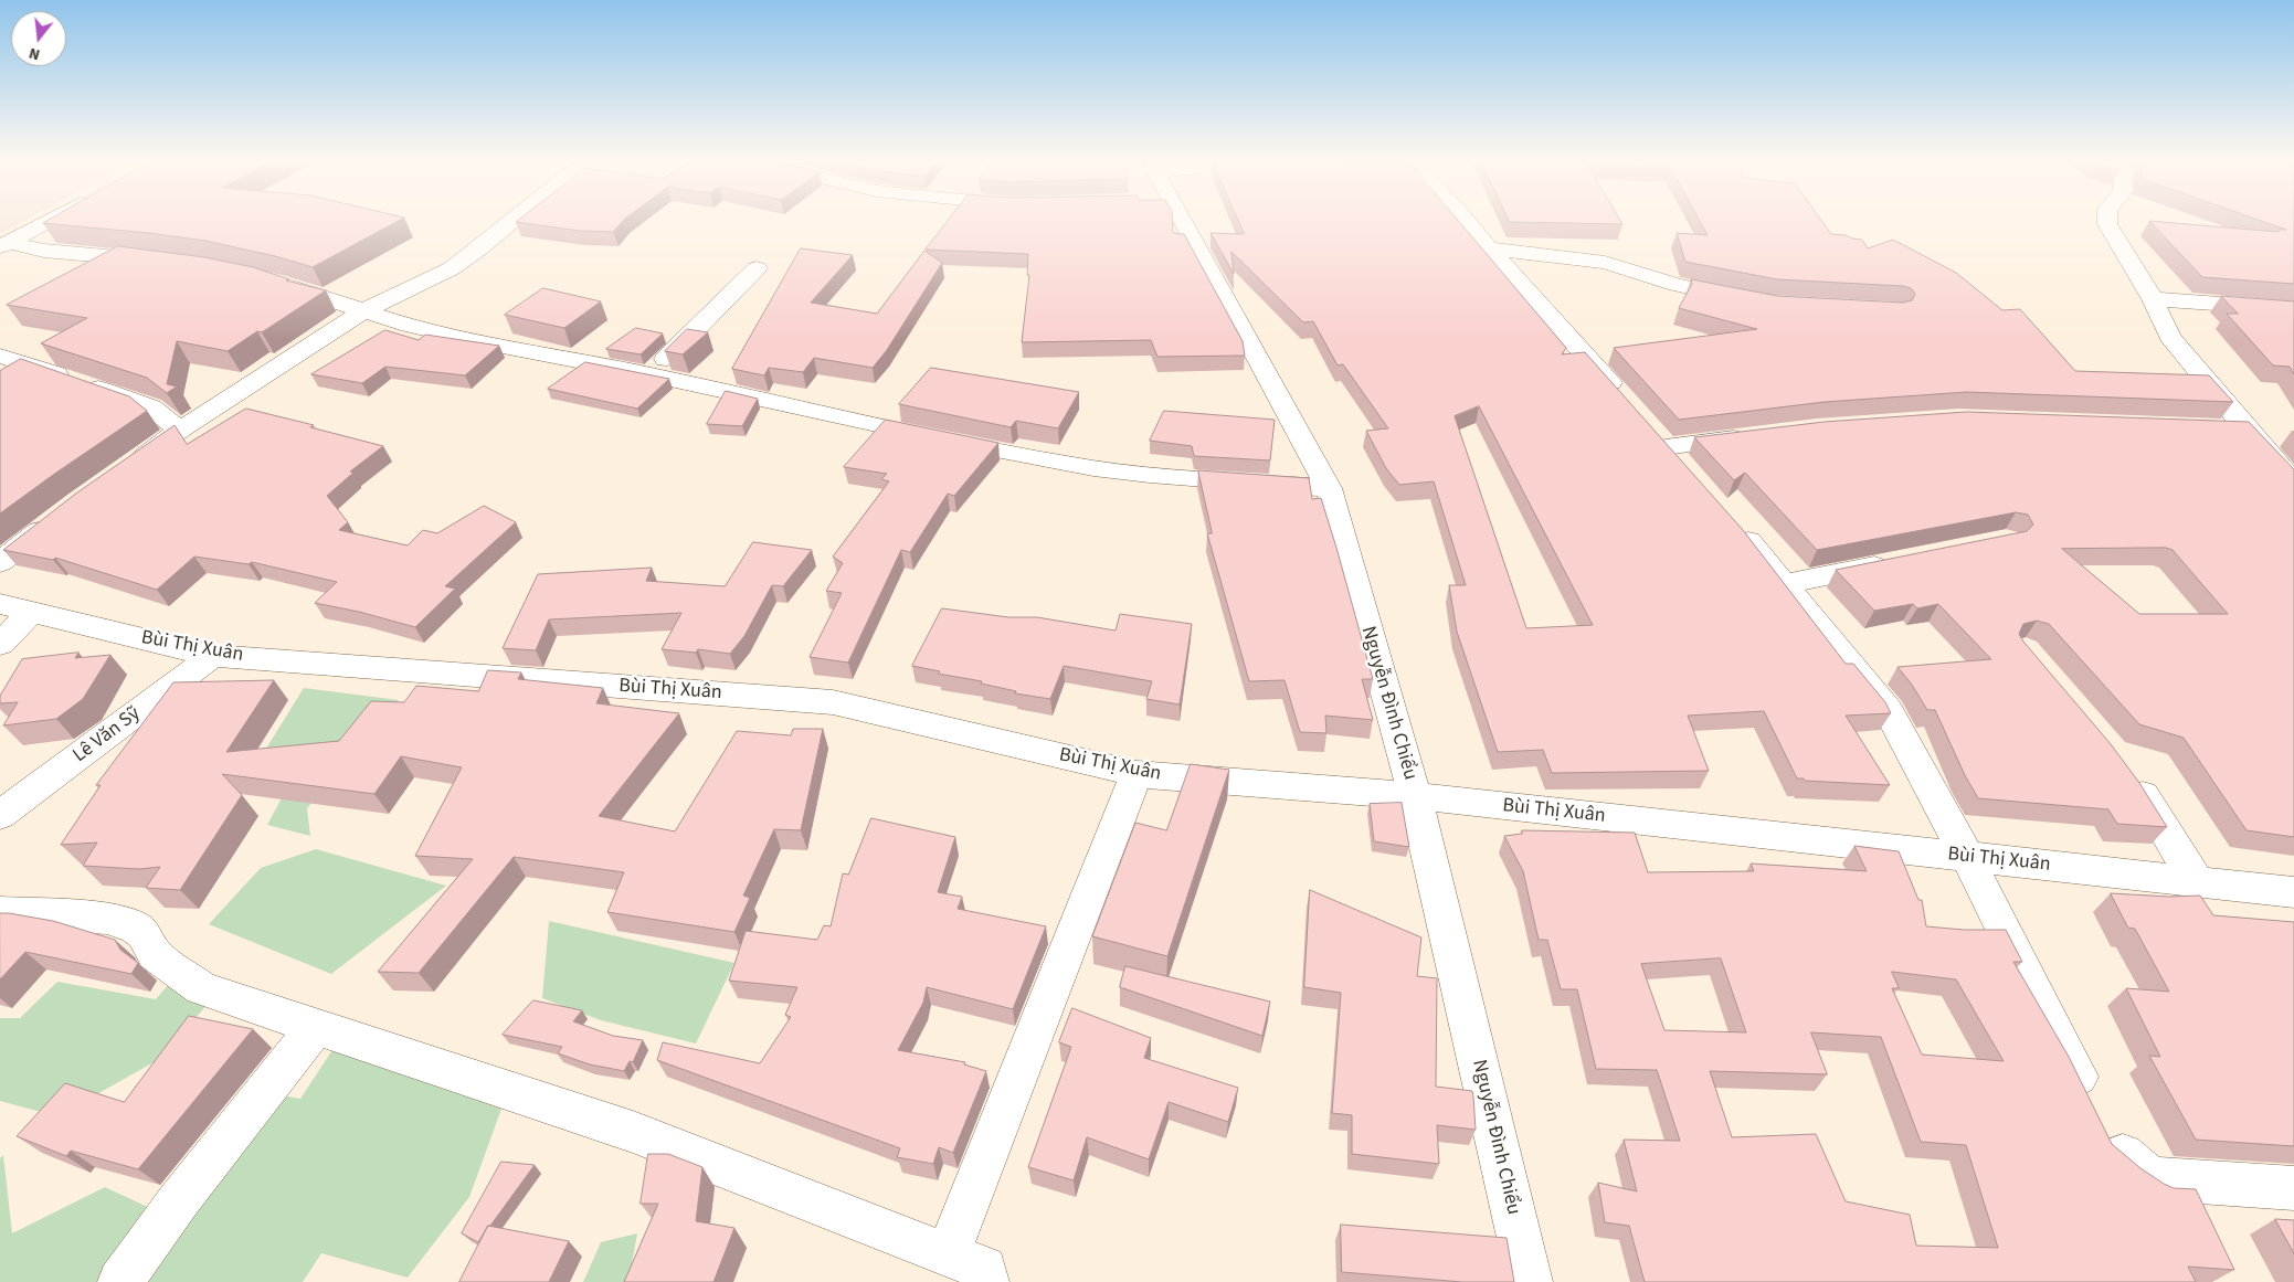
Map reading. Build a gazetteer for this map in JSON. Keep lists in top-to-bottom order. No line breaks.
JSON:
{"streets":{"street":["Bùi Thị Xuân","Nguyễn Đình Chiểu","Lê Văn Sỹ"]},"crossings":[["Bùi Thị Xuân","Nguyễn Đình Chiểu"],["Bùi Thị Xuân","Lê Văn Sỹ"]],"north":"bottom"}
